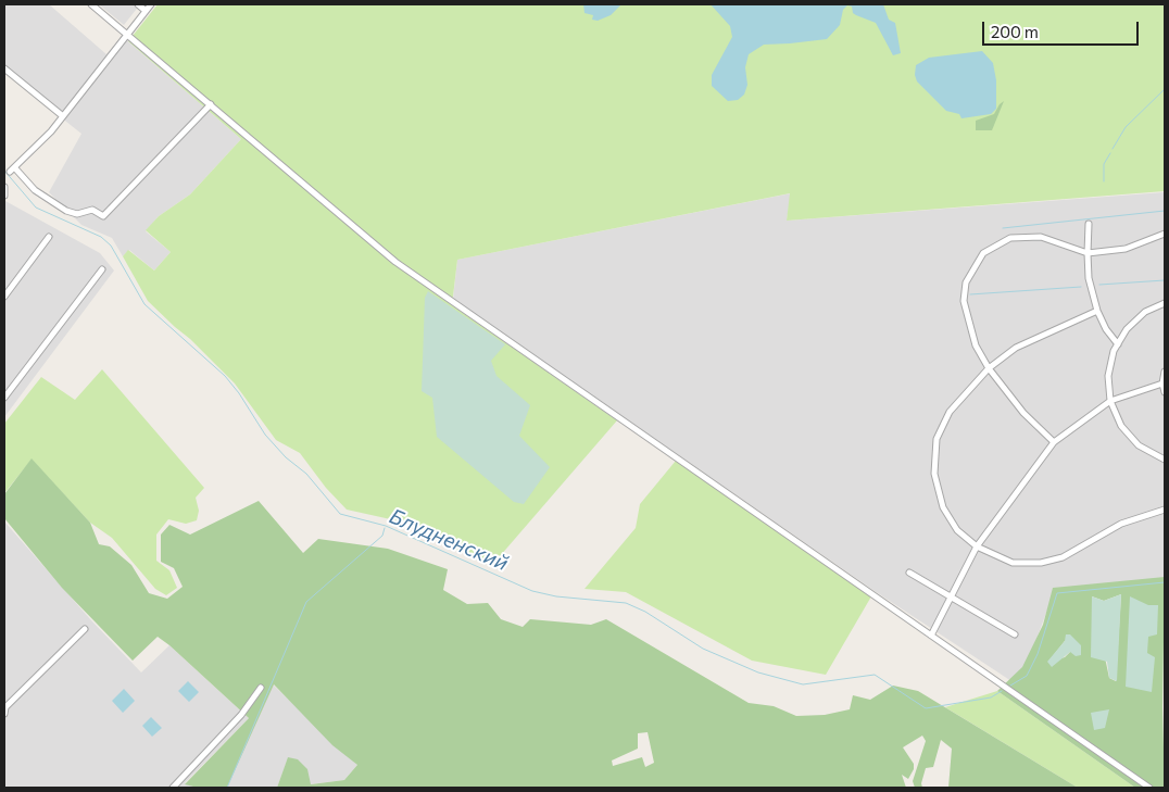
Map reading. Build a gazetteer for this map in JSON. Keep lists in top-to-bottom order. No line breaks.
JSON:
{"water":["Блудненский"],"scale_bar":"200 m"}
